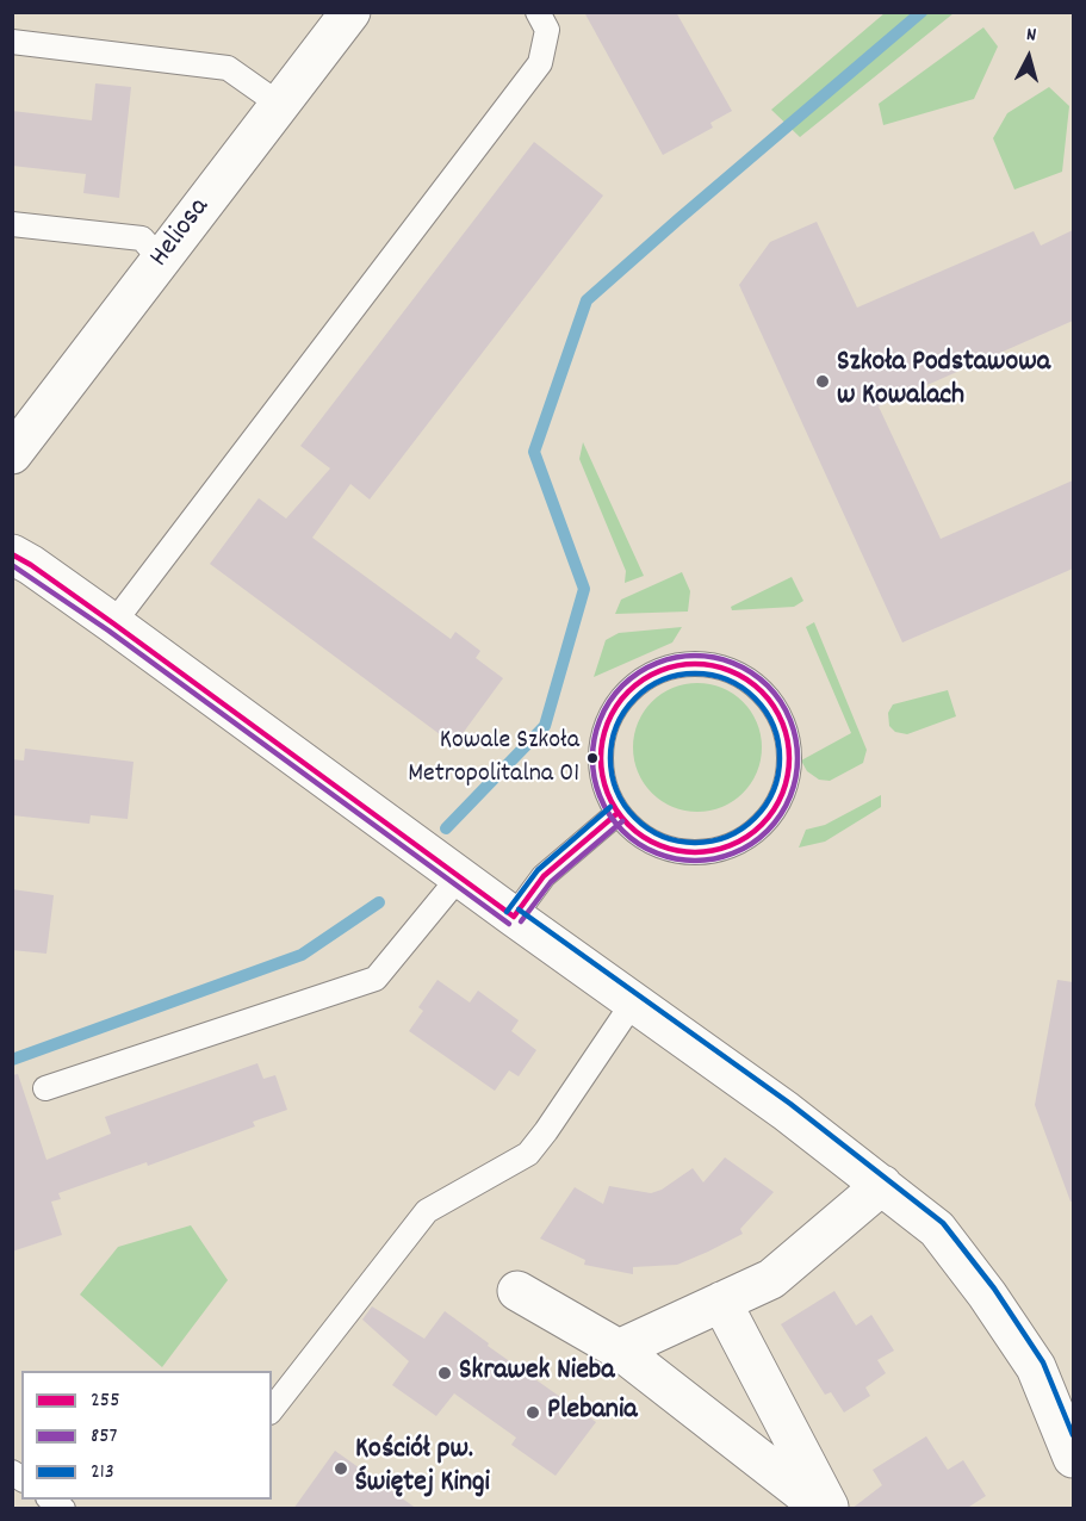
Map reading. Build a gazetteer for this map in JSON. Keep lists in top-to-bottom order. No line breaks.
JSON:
{"streets":{"street":["Heliosa"]},"places":["Szkoła Podstawowa w Kowalach","Kowale Szkoła Metropolitalna 01","Skrawek Nieba","Plebania","Kościół pw. Świętej Kingi"],"lines":["transit line 255","transit line 857","transit line 213"],"legend":["255","857","213"],"north":"top"}
